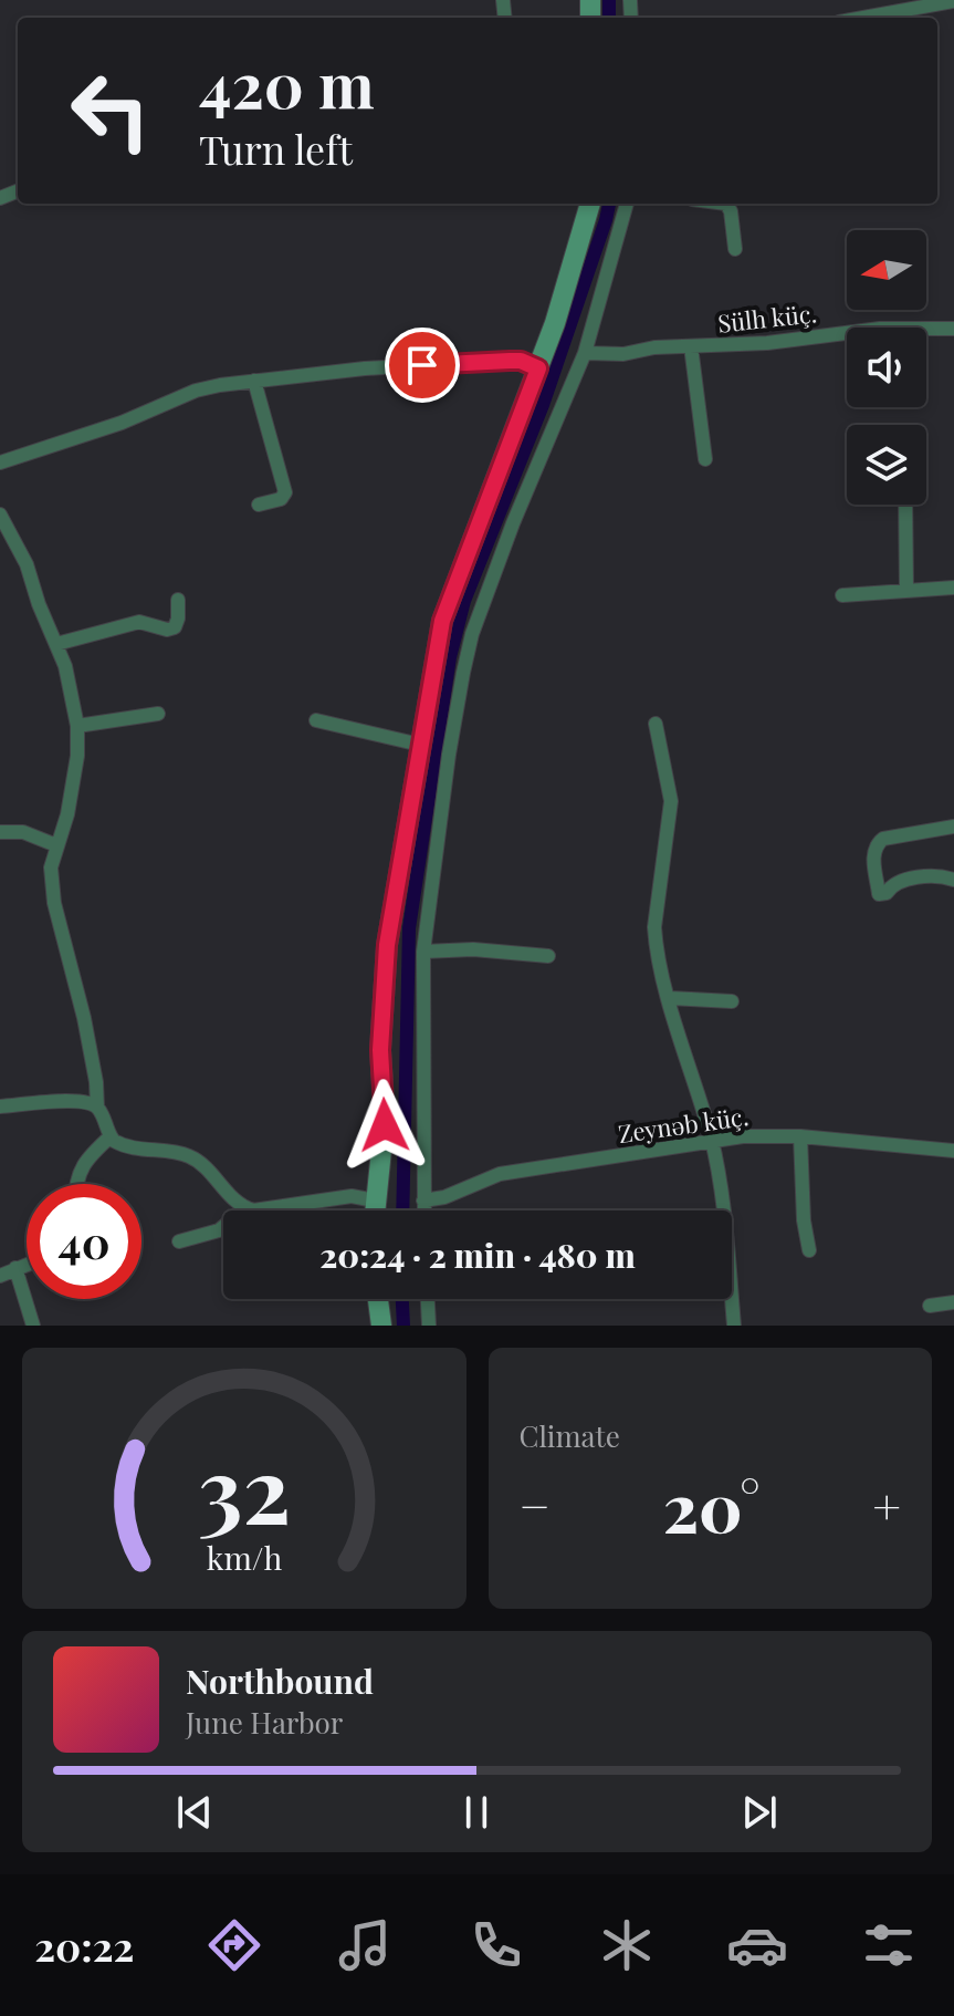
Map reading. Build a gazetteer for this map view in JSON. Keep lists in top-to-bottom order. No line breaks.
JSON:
{"streets":{"street":["Sülh küç.","Zeynəb küç."]},"north":"left","page":{"turn":["420 m","Turn left"],"limit":"40","trip":"20:24 · 2 min · 480 m","tile":"Climate","heat":["−","20°","+"],"song":["Northbound","June Harbor"],"tabs":"20:22","gauge":["32","km/h"]}}
